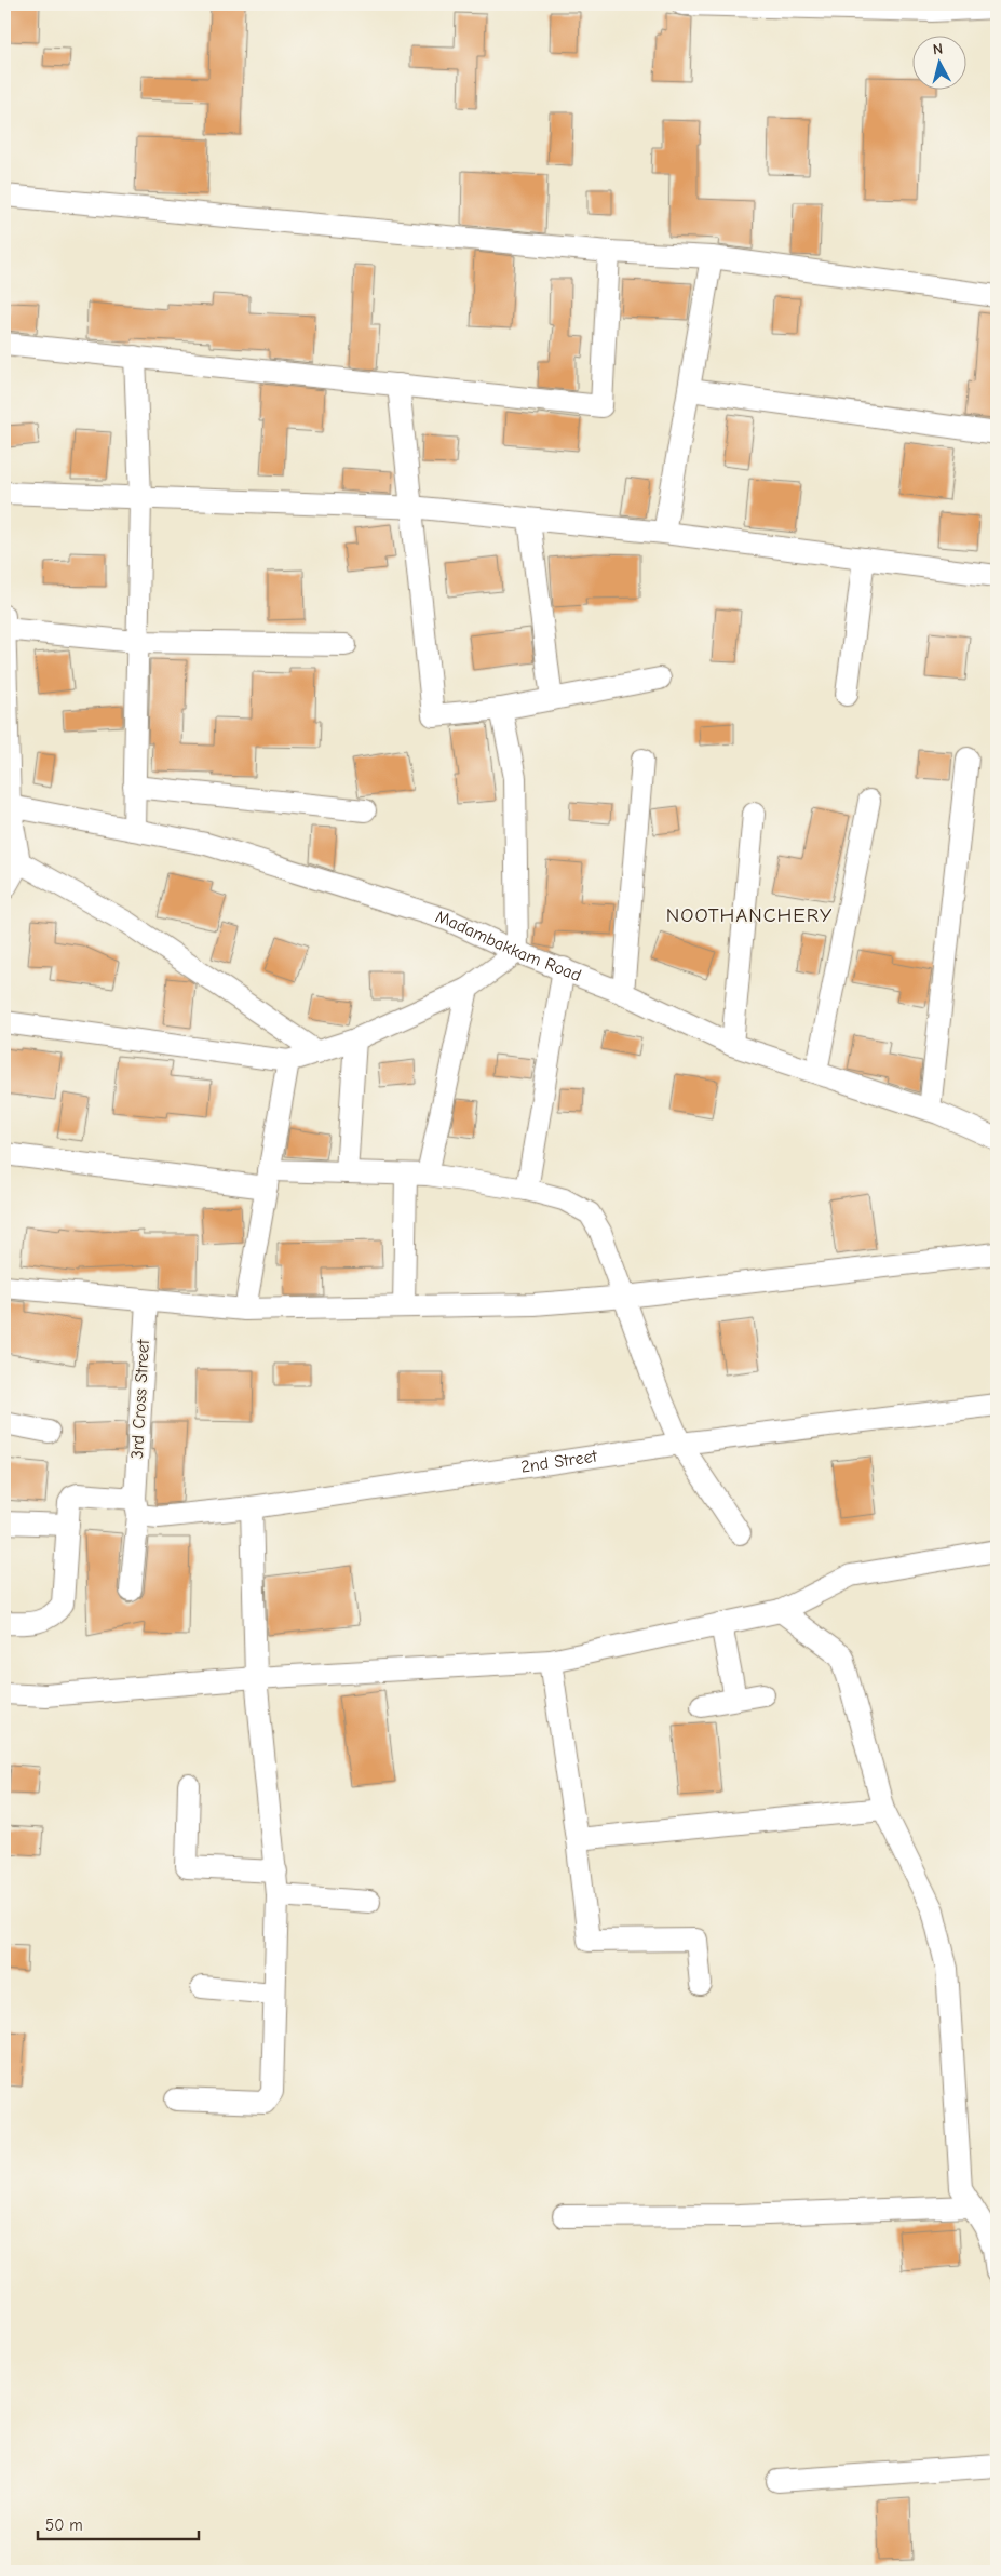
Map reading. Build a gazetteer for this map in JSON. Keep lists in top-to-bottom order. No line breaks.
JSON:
{"streets":{"street":["Madambakkam Road","3rd Cross Street","2nd Street"]},"crossings":[["3rd Cross Street","2nd Street"]],"districts":["NOOTHANCHERY"],"scale_bar":"50 m","north":"top"}
